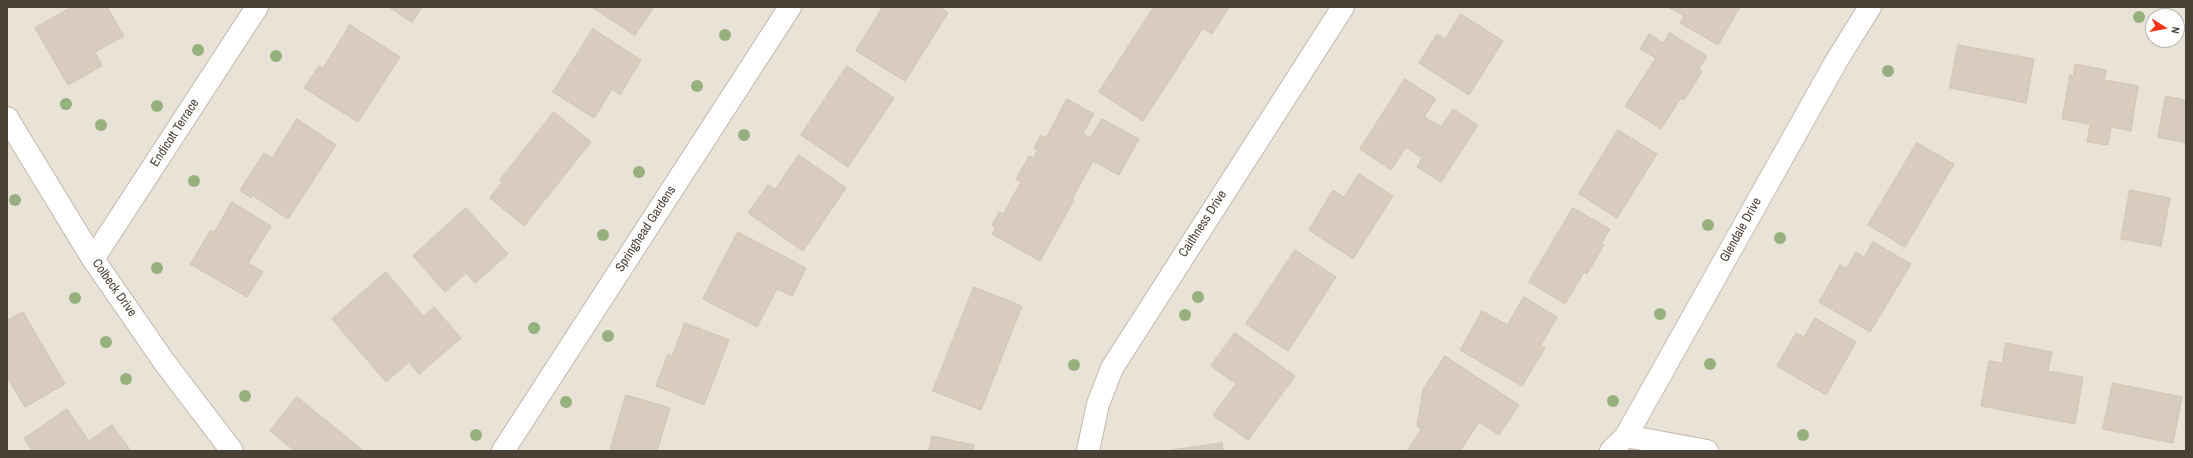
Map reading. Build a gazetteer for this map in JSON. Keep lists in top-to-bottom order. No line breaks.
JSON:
{"streets":{"street":["Endicott Terrace","Caithness Drive","Springhead Gardens","Glendale Drive","Colbeck Drive"]},"crossings":[["Endicott Terrace","Colbeck Drive"]],"north":"right"}
